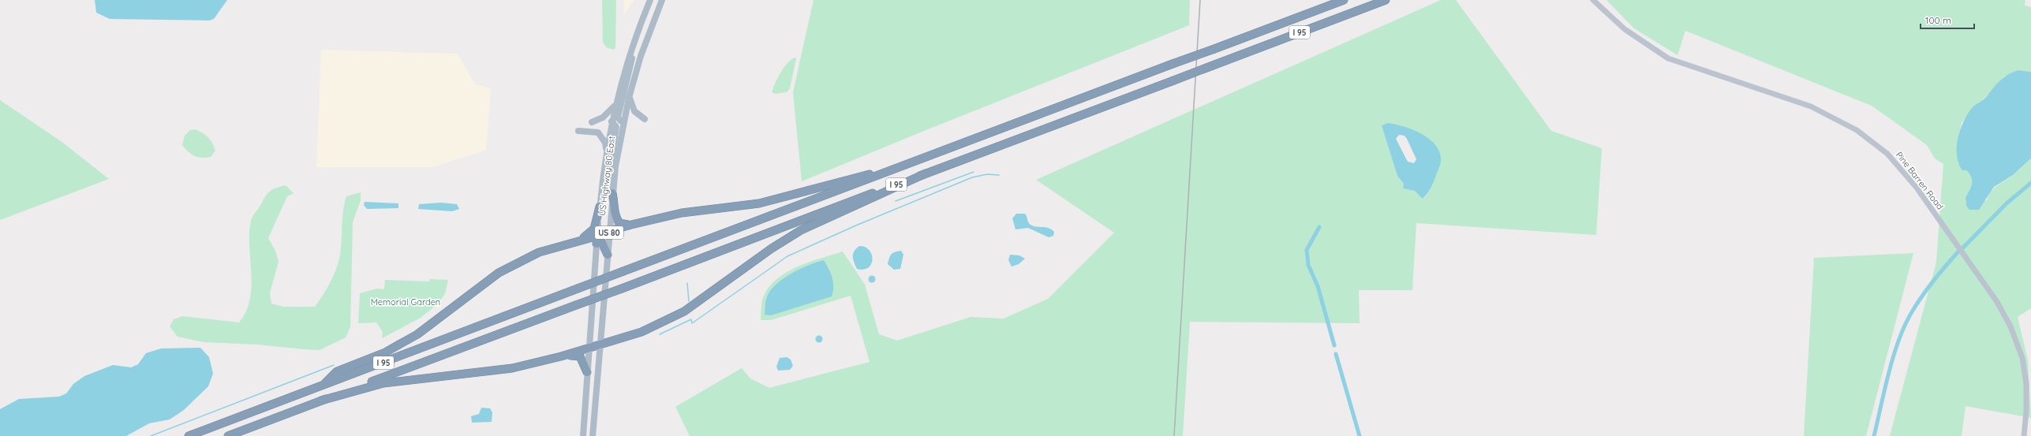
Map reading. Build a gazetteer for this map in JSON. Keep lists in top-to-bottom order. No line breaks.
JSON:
{"streets":{"highway":["I 95"],"main road":["US Highway 80 East","Pine Barren Road","US 80"]},"parks":["Memorial Garden"],"scale_bar":"100 m"}
